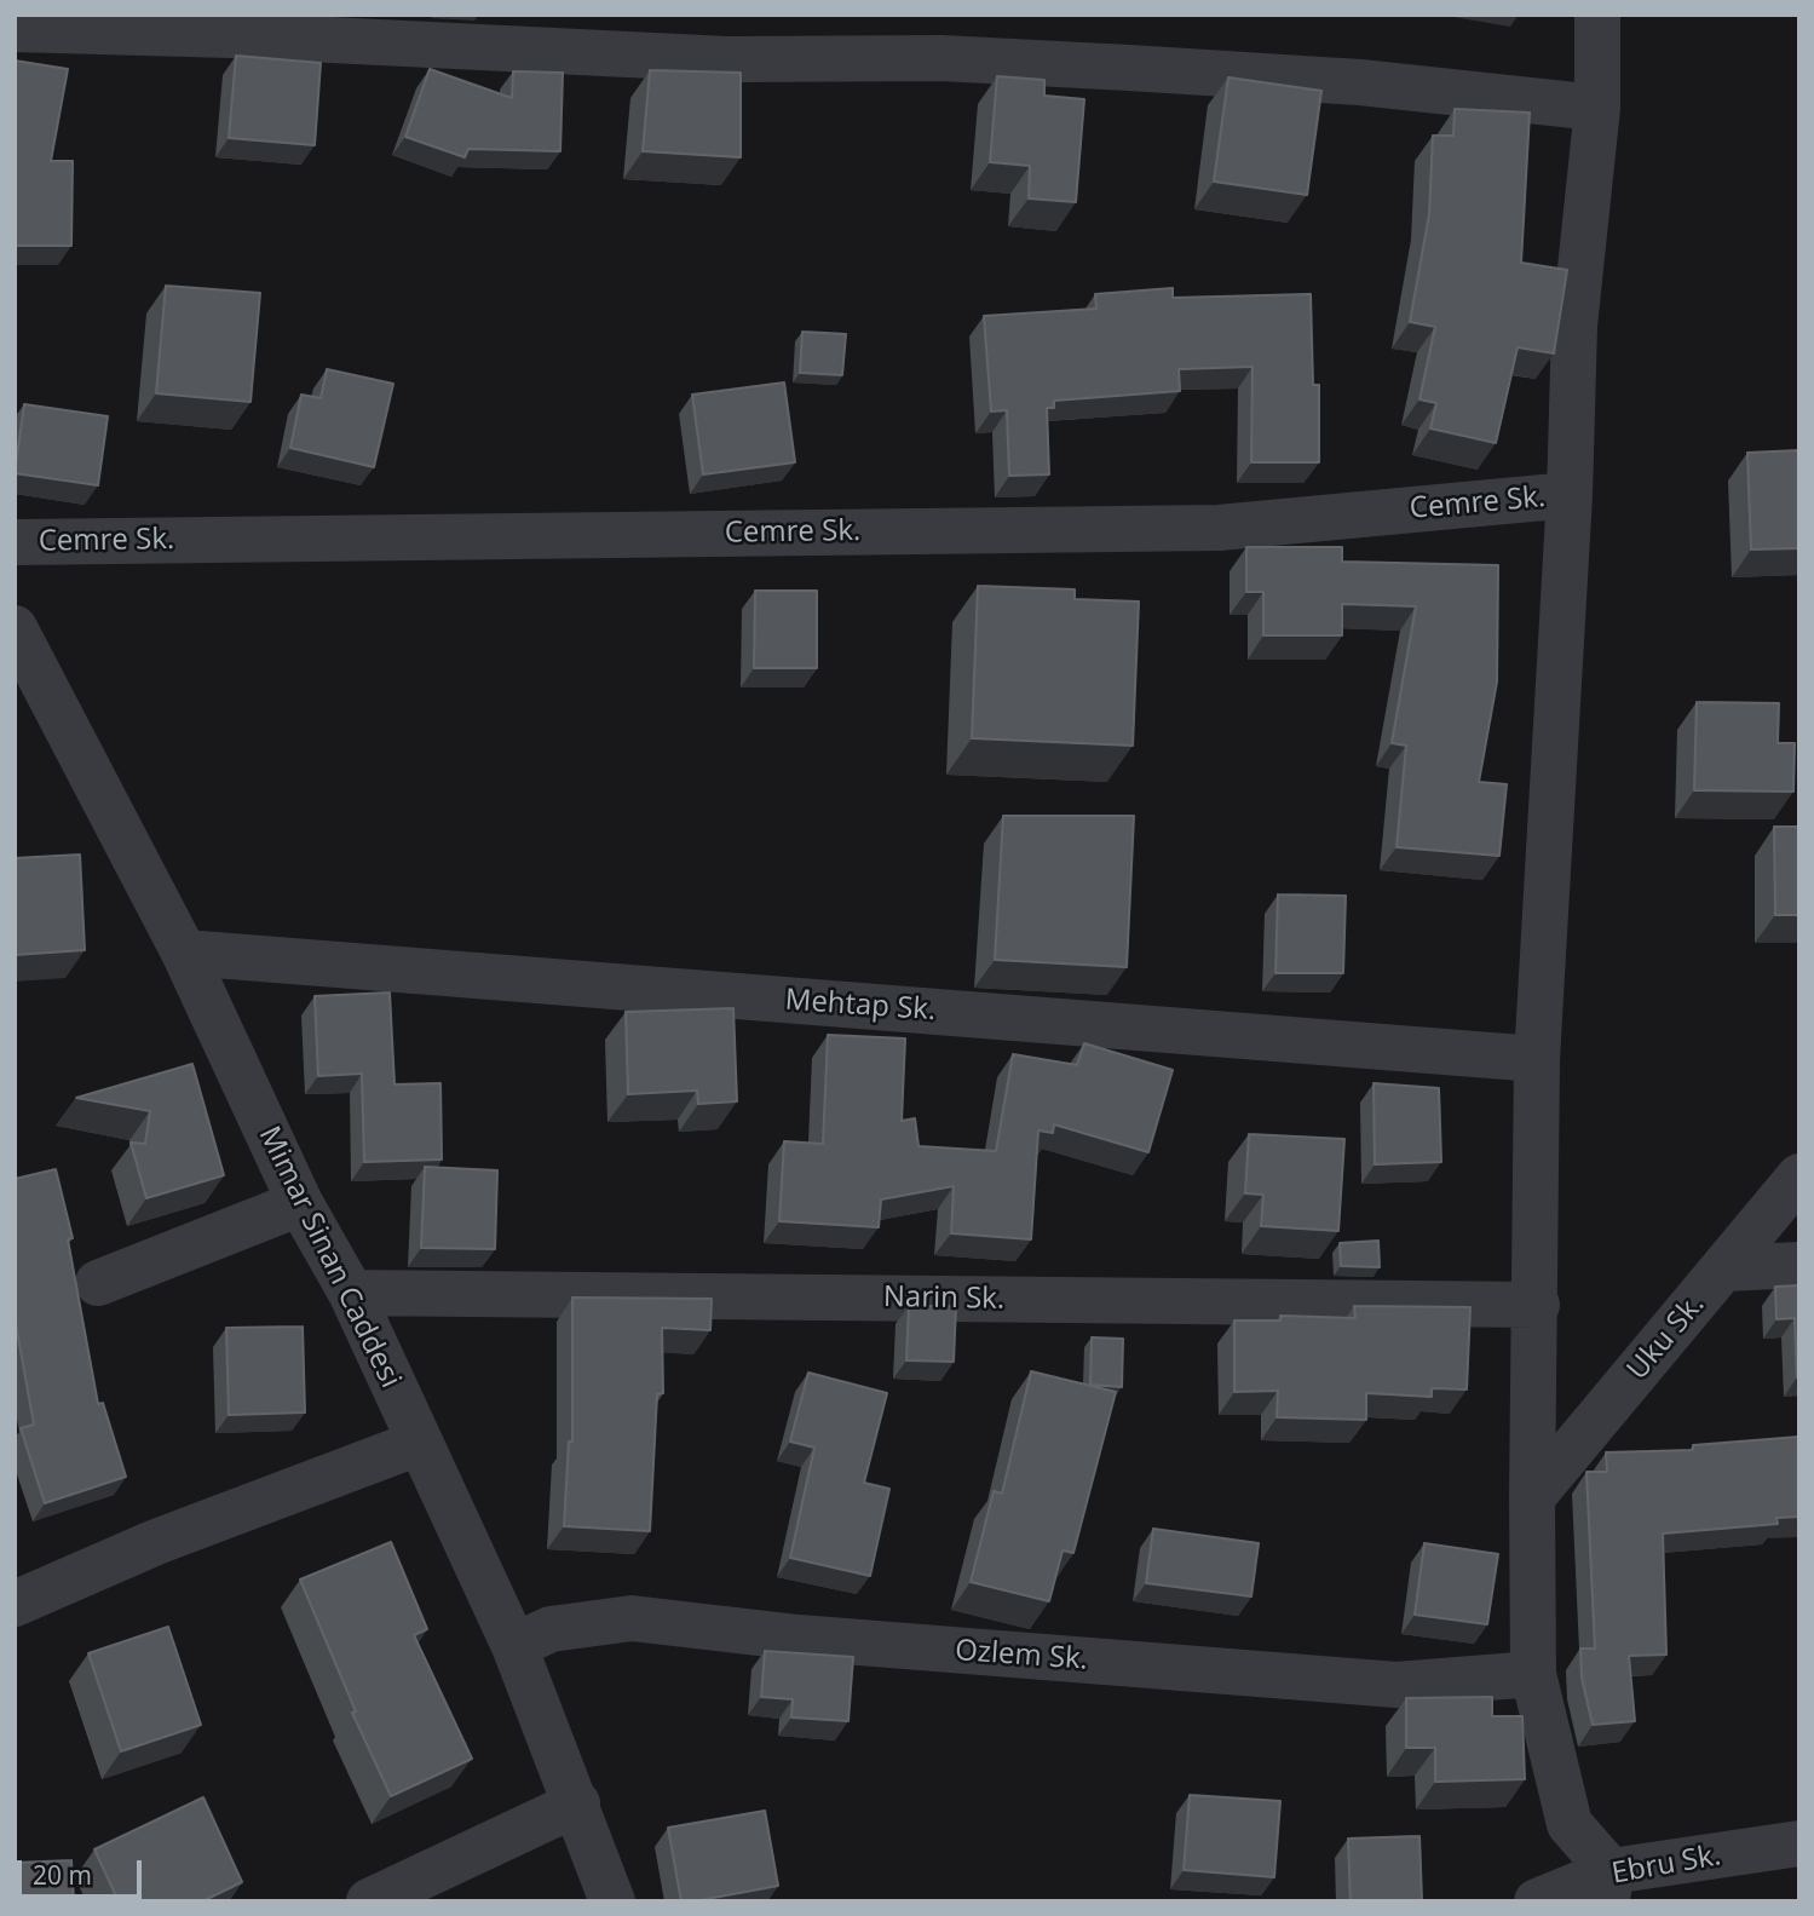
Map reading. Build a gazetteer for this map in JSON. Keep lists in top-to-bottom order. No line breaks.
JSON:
{"streets":{"street":["Cemre Sk.","Mehtap Sk.","Mimar Sinan Caddesi","Narin Sk.","Uku Sk.","Ozlem Sk.","Ebru Sk."]},"crossings":[["Mehtap Sk.","Mimar Sinan Caddesi"],["Mimar Sinan Caddesi","Narin Sk."],["Mimar Sinan Caddesi","Ozlem Sk."]],"scale_bar":"20 m"}
